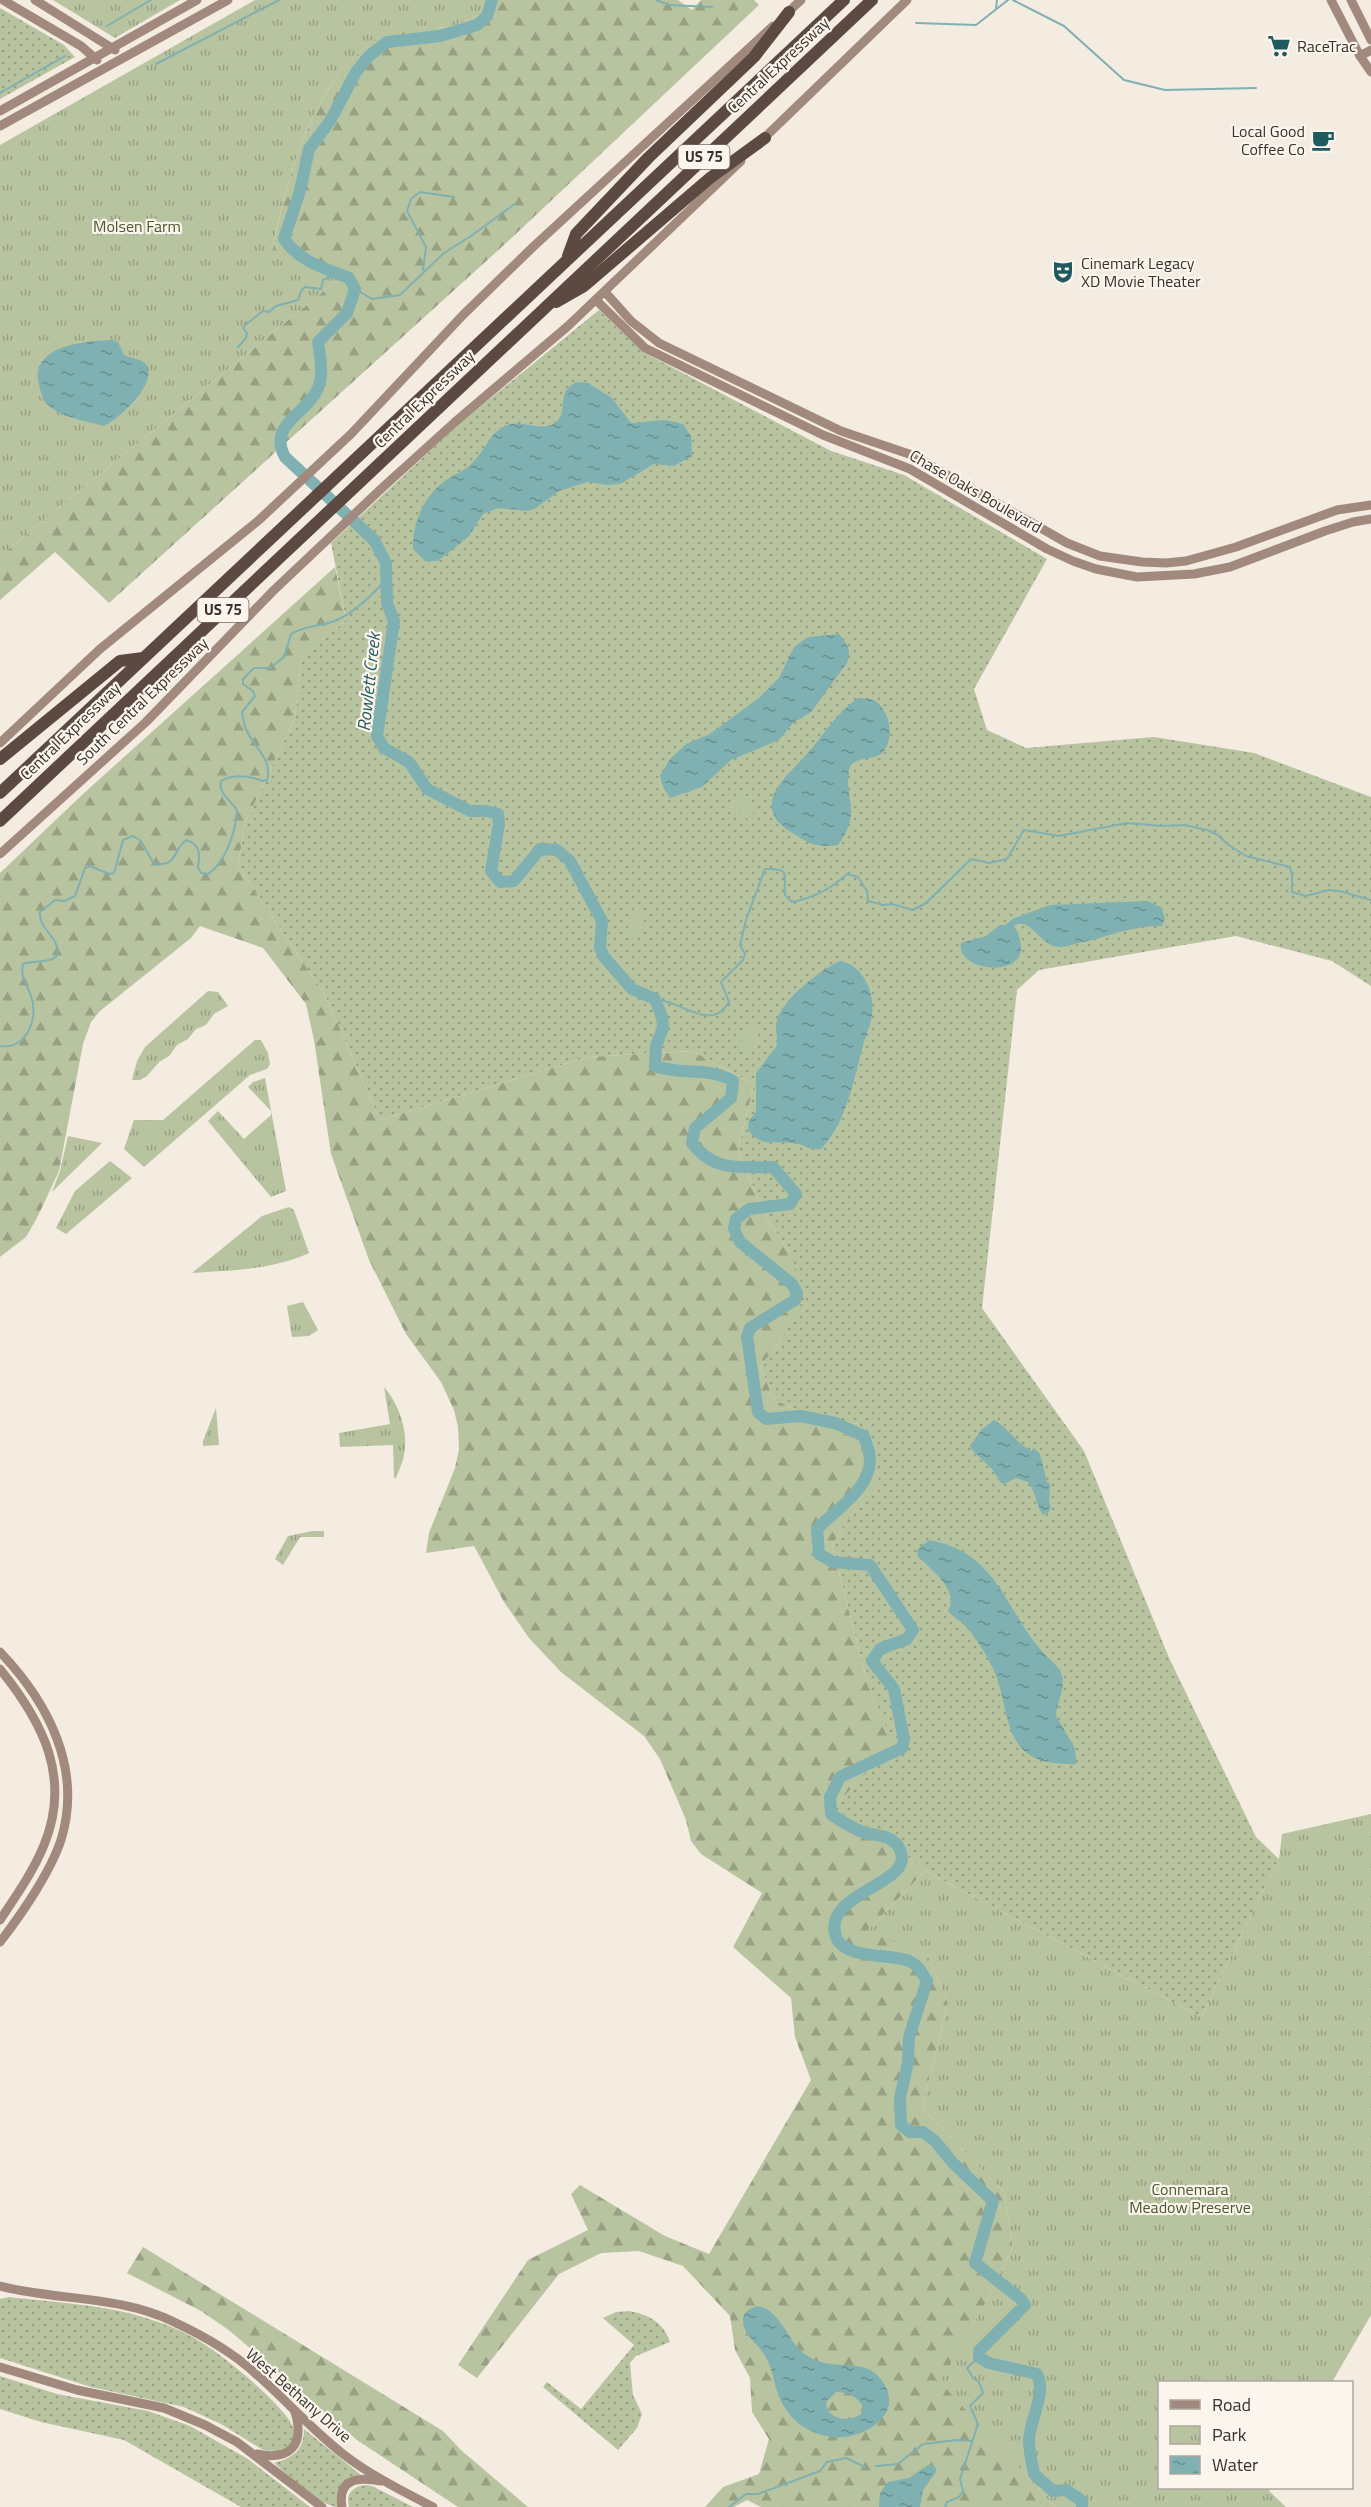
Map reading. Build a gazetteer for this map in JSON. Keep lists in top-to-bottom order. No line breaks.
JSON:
{"streets":{"highway":["Central Expressway","US 75"],"main road":["Chase Oaks Boulevard","South Central Expressway","West Bethany Drive"]},"crossings":[["Chase Oaks Boulevard","South Central Expressway"]],"water":["Rowlett Creek"],"parks":["Molsen Farm","Connemara Meadow Preserve"],"places":{"supermarket":["RaceTrac"],"cafe":["Local Good Coffee Co"],"theatre":["Cinemark Legacy XD Movie Theater"]},"legend":["Road","Park","Water"]}
